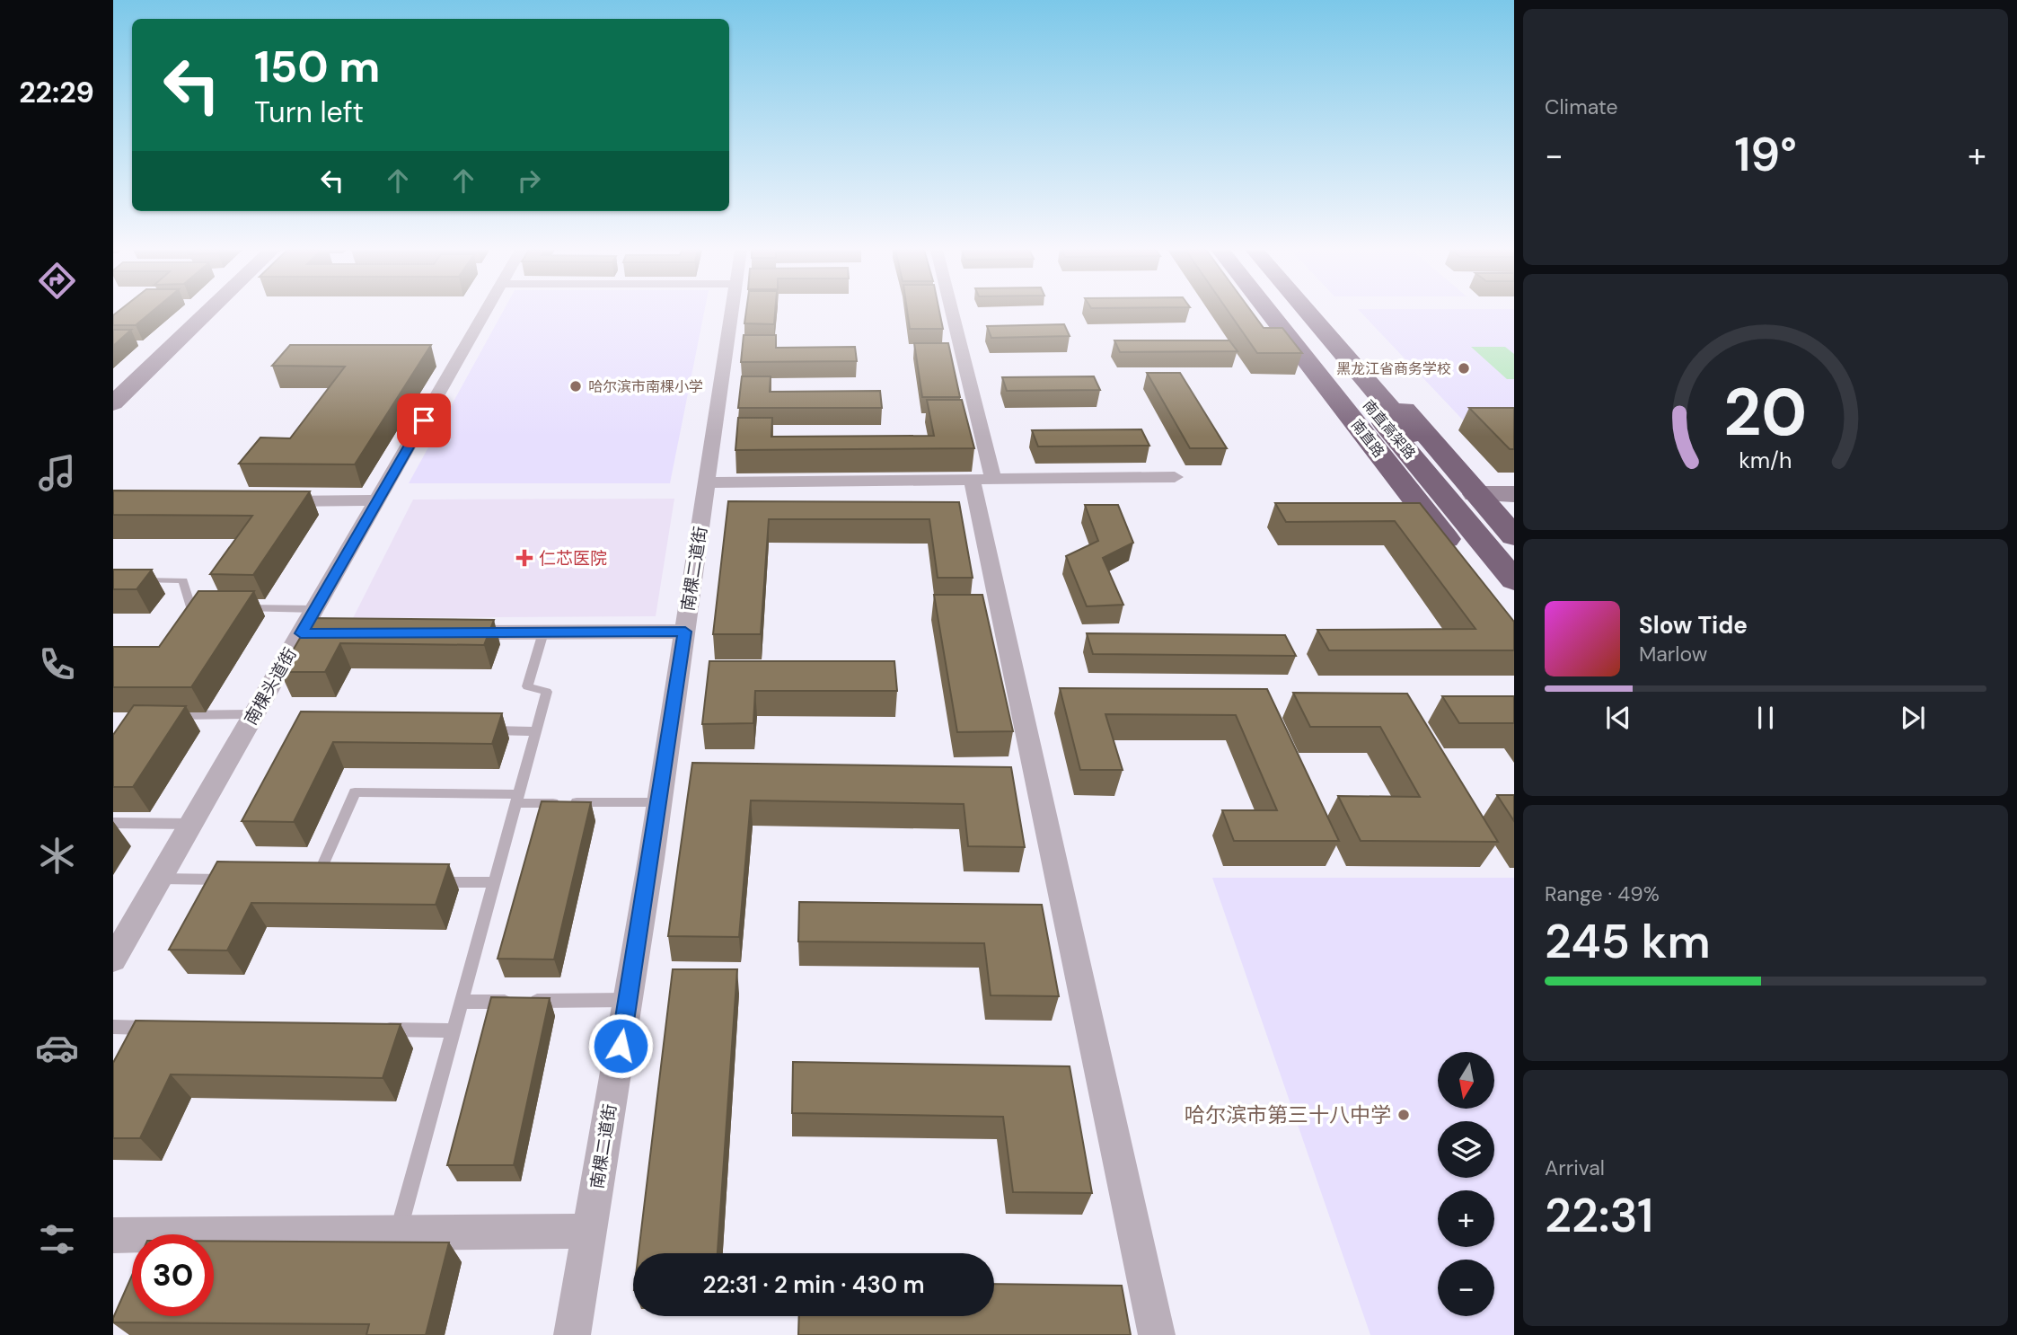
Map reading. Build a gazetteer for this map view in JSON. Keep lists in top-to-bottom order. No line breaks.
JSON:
{"streets":{"highway":["南直高架路","南直路"],"street":["南棵二道街","南棵头道街"]},"places":{"other":["黑龙江省商务学校","哈尔滨市南棵小学","哈尔滨市第三十八中学"],"health":["仁芯医院"]},"north":"bottom","page":{"tabs":"22:29","tile":["Climate",["Range · 49%","245 km"],["Arrival","22:31"]],"turn":["150 m","Turn left"],"heat":["−","19°","+"],"song":["Slow Tide","Marlow"],"map_buttons":["+","−"],"limit":"30","trip":"22:31 · 2 min · 430 m","gauge":["20","km/h"]}}
